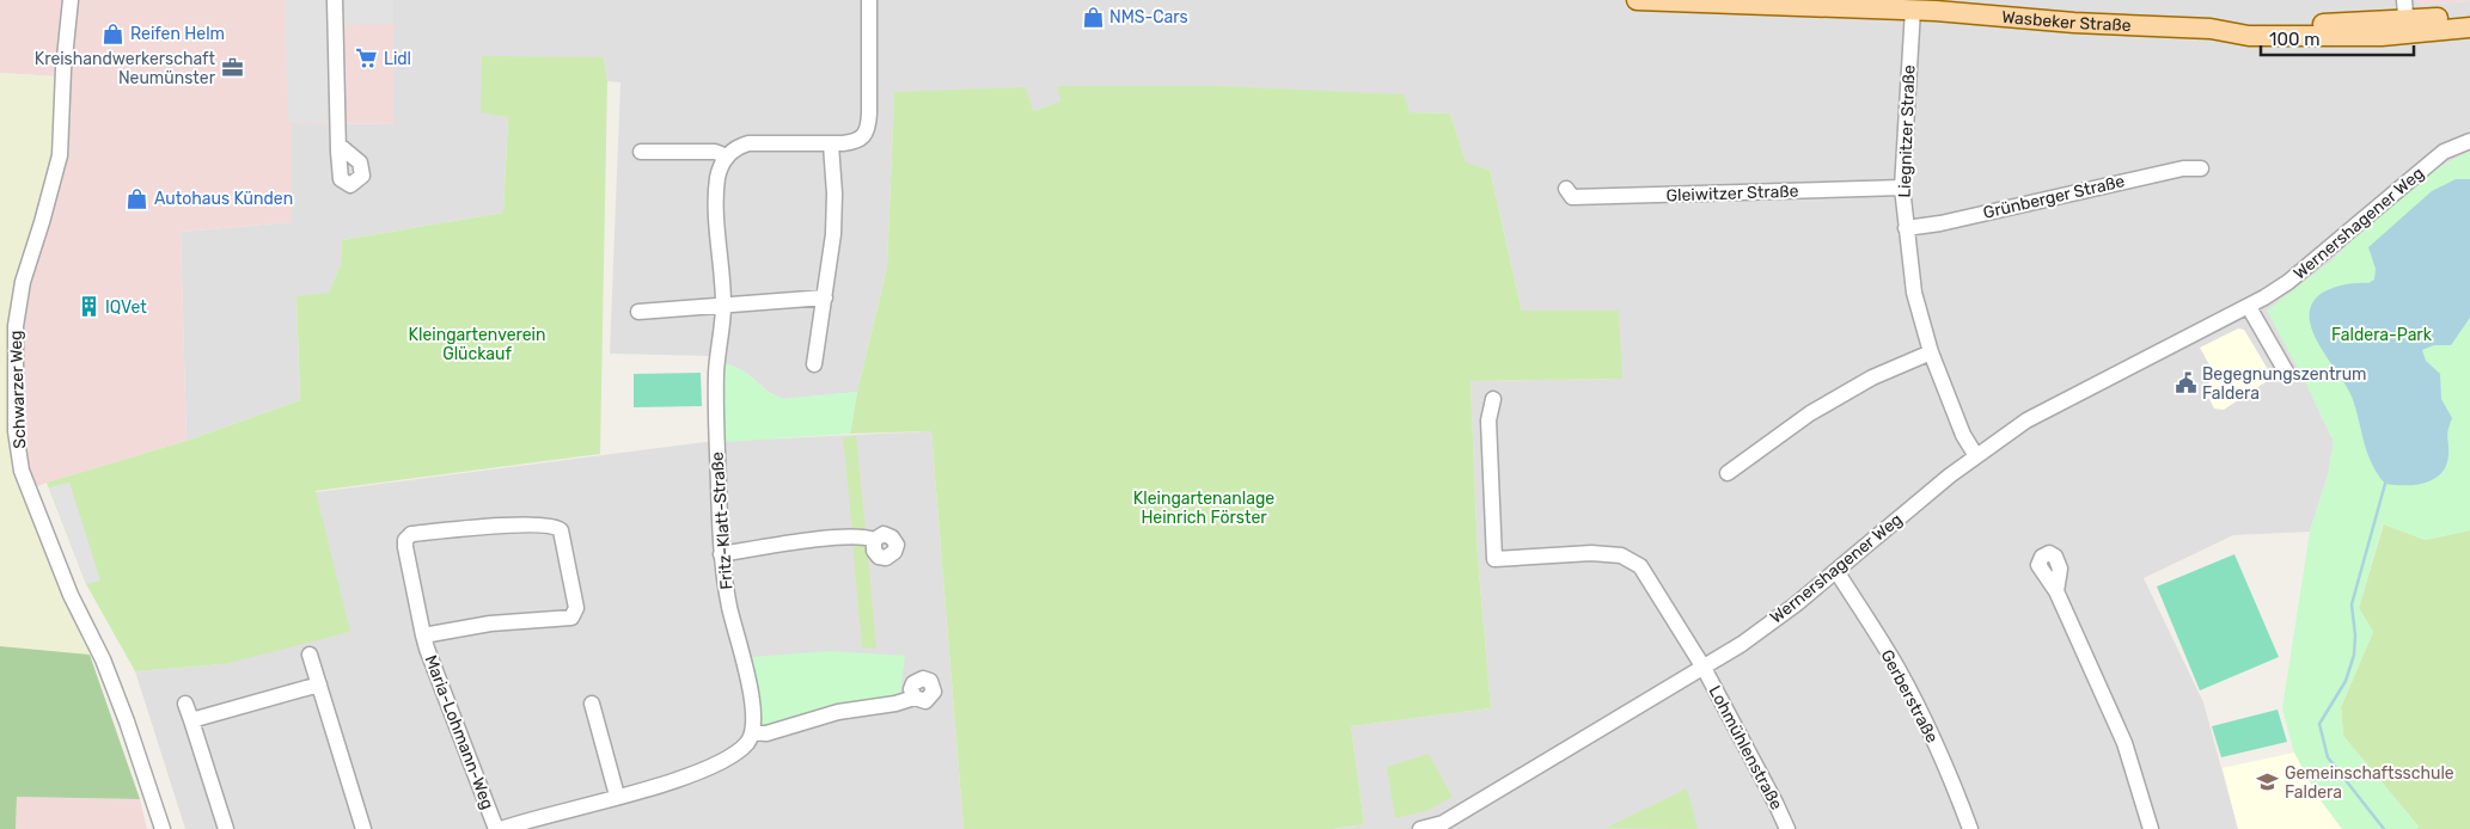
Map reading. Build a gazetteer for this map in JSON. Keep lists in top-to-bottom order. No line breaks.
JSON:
{"streets":{"main road":["Wasbeker Straße"],"street":["Liegnitzer Straße","Gleiwitzer Straße","Grünberger Straße","Wernershagener Weg","Schwarzer Weg","Fritz-Klatt-Straße","Gerberstraße","Maria-Lohmann-Weg","Lohmühlenstraße"]},"crossings":[["Wasbeker Straße","Liegnitzer Straße"],["Liegnitzer Straße","Gleiwitzer Straße"],["Liegnitzer Straße","Grünberger Straße"],["Liegnitzer Straße","Wernershagener Weg"],["Wernershagener Weg","Gerberstraße"],["Wernershagener Weg","Lohmühlenstraße"]],"parks":["Kleingartenverein Glückauf","Faldera-Park","Kleingartenanlage Heinrich Förster"],"places":{"shop":["NMS-Cars","Reifen Helm","Autohaus Künden"],"supermarket":["Lidl"],"office":["Kreishandwerkerschaft Neumünster"],"building":["IQVet"],"public building":["Begegnungszentrum Faldera"],"school or university":["Gemeinschaftsschule Faldera"]},"scale_bar":"100 m"}
